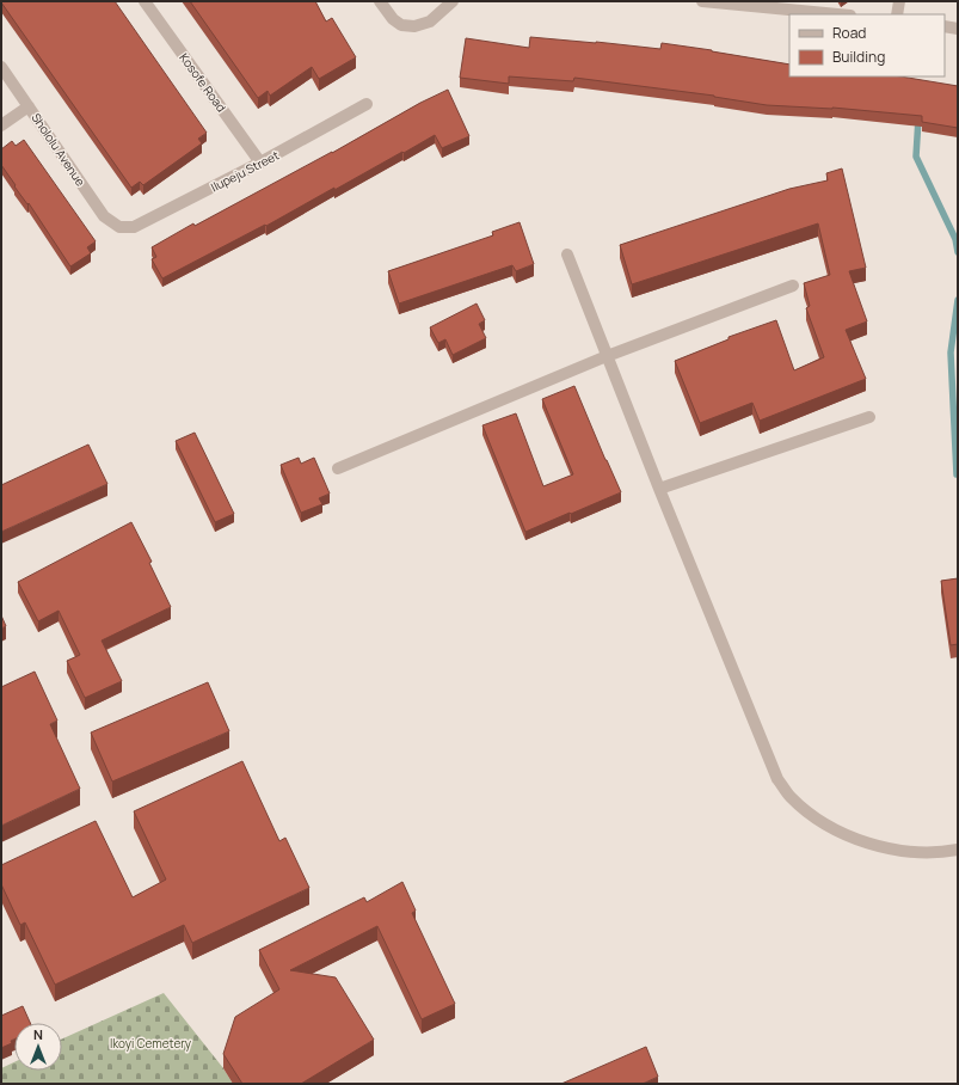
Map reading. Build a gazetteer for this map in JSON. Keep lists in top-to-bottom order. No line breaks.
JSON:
{"streets":{"street":["Kosofe Road","Shololu Avenue","Ilupeju Street"]},"crossings":[["Kosofe Road","Ilupeju Street"],["Shololu Avenue","Ilupeju Street"]],"parks":["Ikoyi Cemetery"],"legend":["Road","Building"],"north":"top"}
